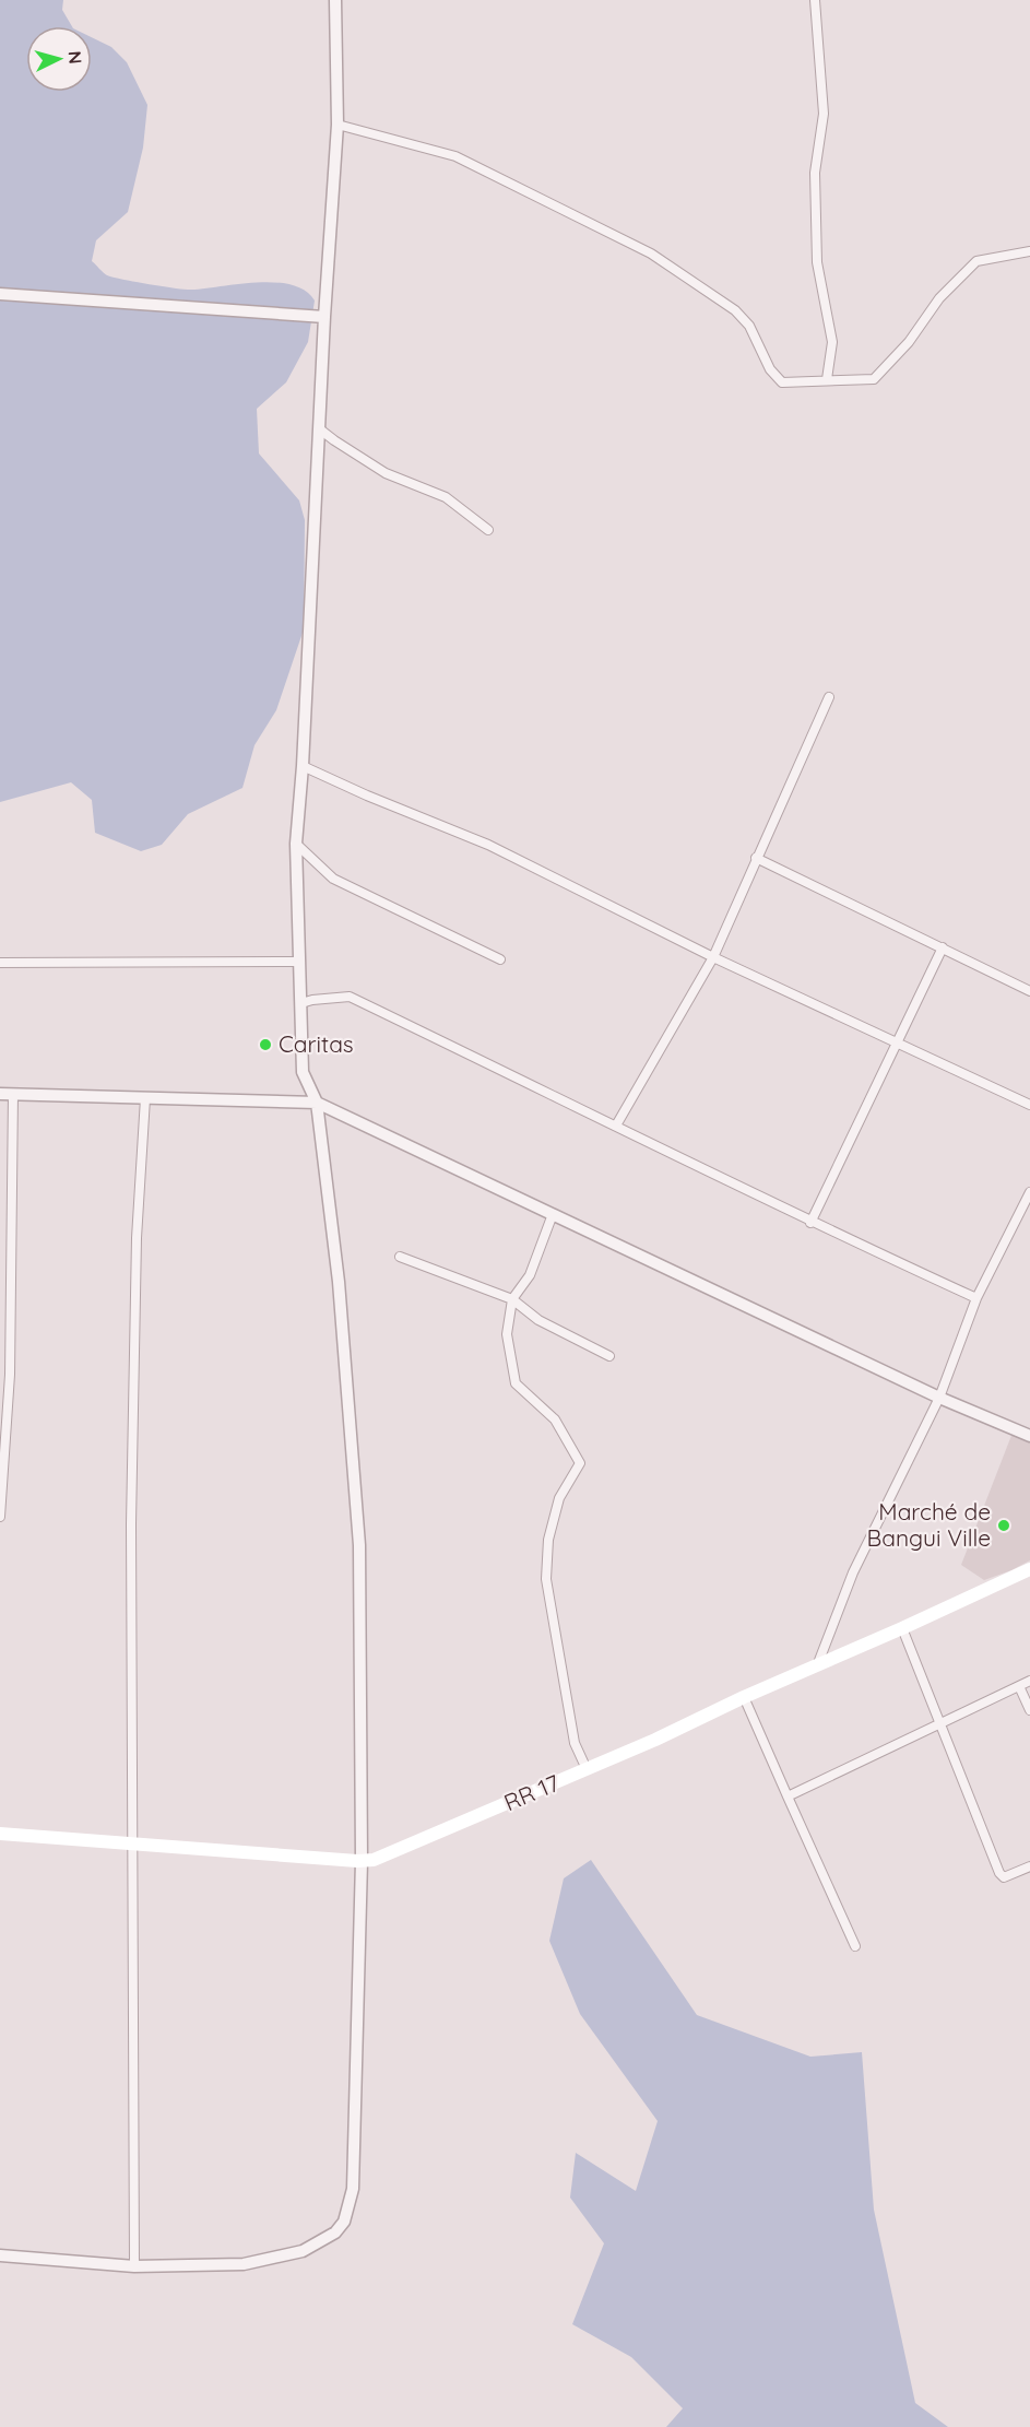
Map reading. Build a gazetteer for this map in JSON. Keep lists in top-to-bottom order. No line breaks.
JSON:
{"streets":{"main road":["RR 17"]},"places":["Caritas","Marché de Bangui Ville"],"north":"right"}
